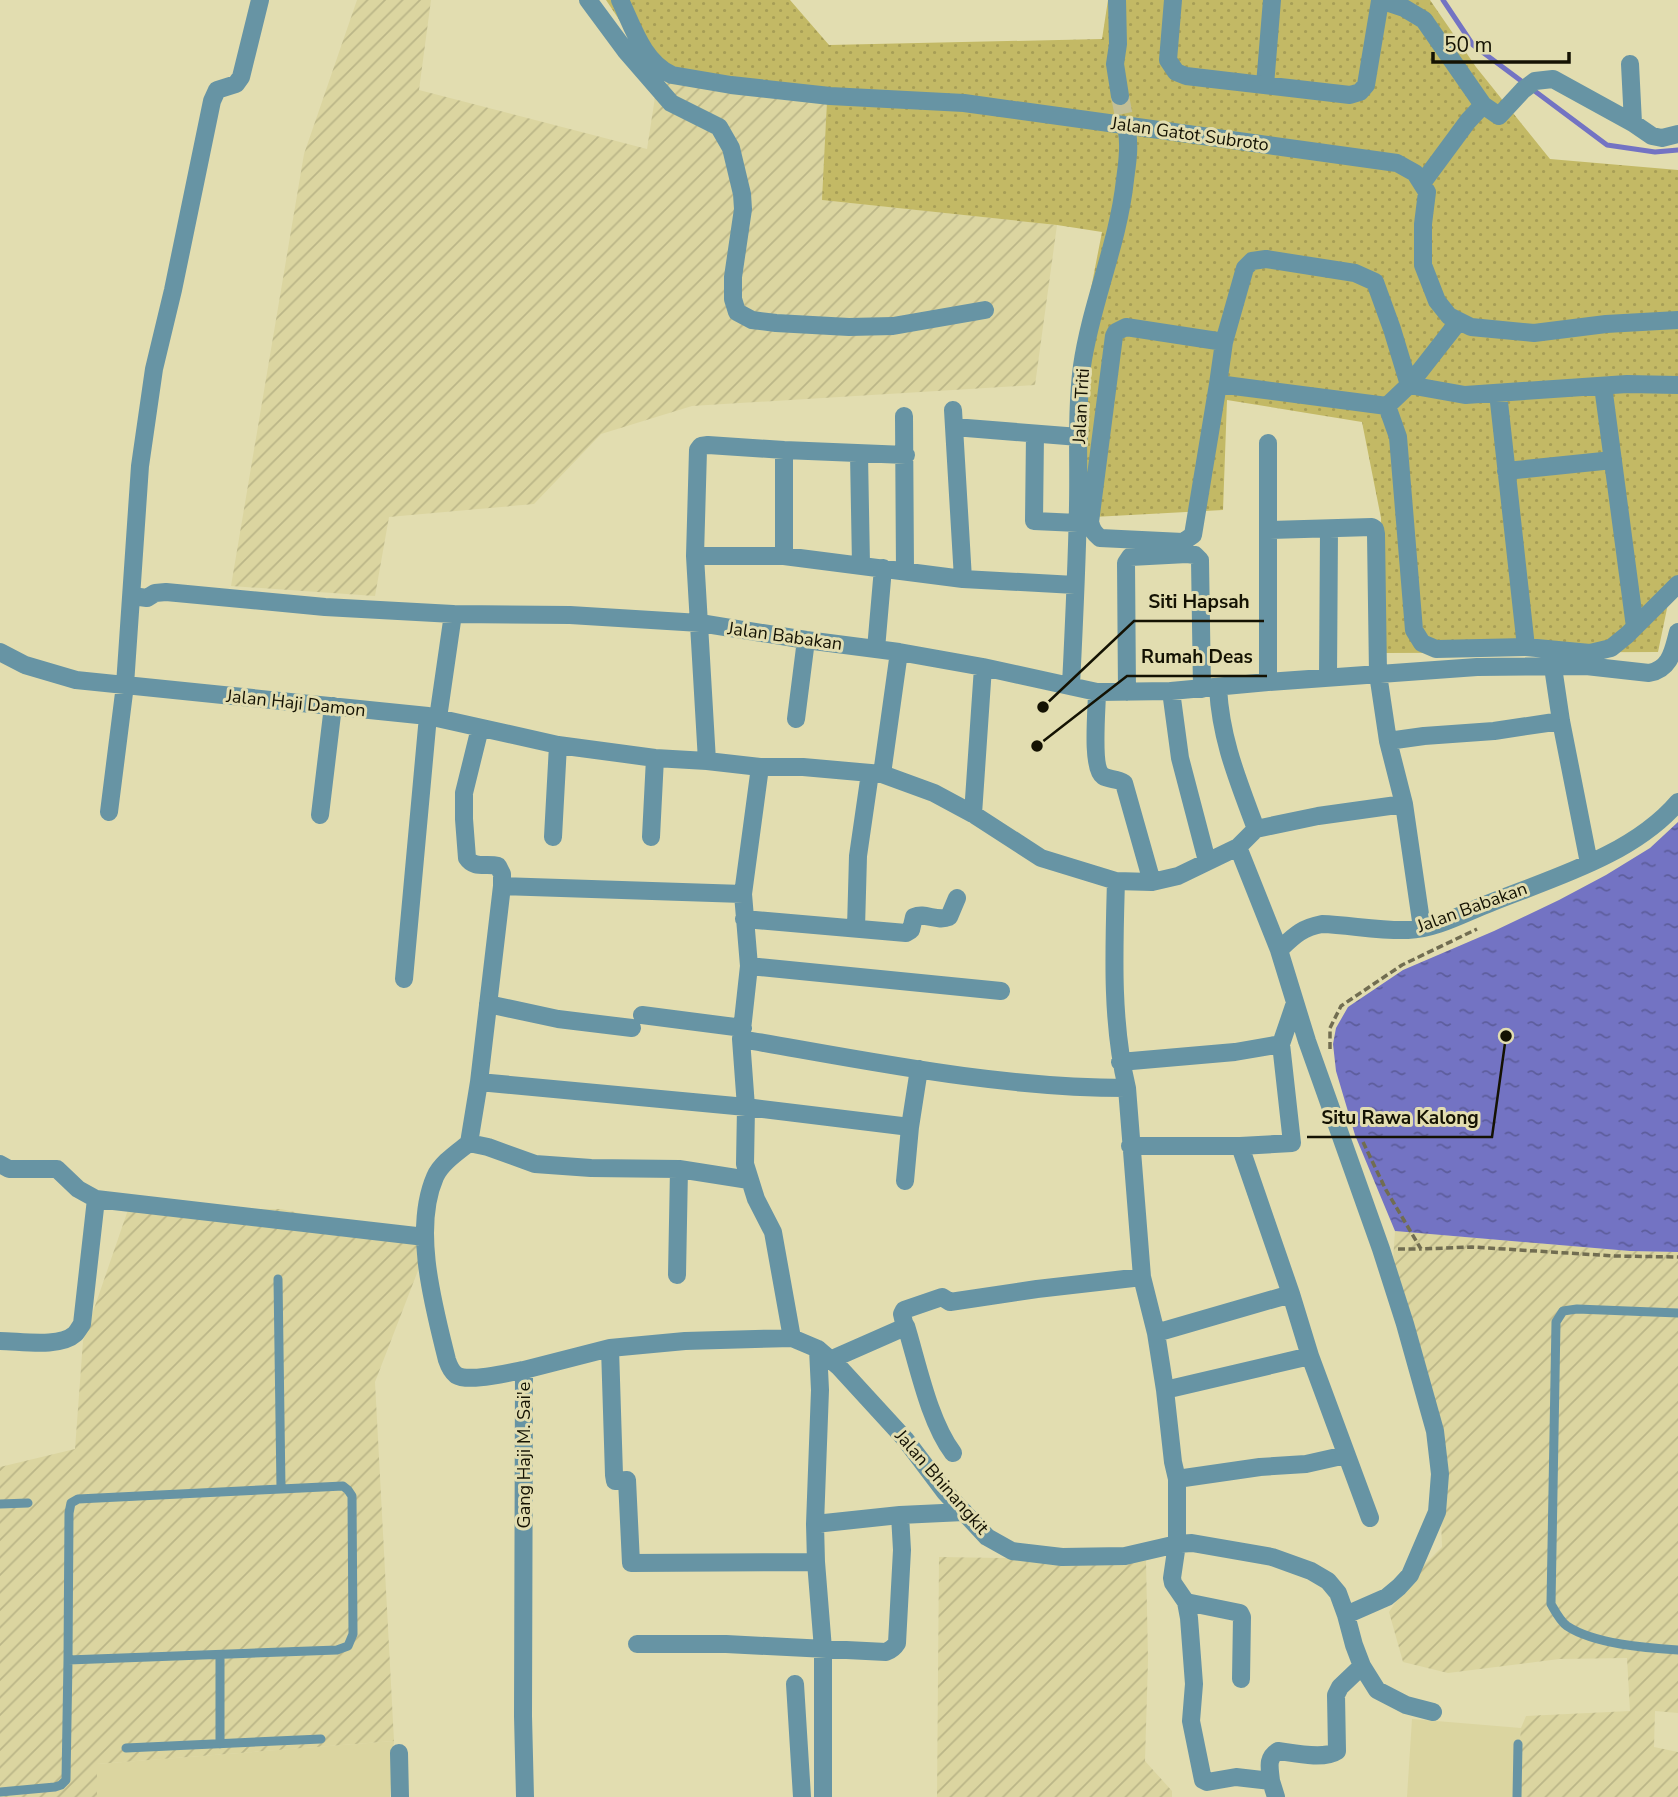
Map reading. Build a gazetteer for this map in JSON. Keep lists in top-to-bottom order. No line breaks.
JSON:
{"streets":{"street":["Jalan Gatot Subroto","Jalan Triti","Jalan Babakan","Jalan Haji Damon","Gang Haji M. Sai'e","Jalan Bhinangkit"]},"crossings":[["Jalan Triti","Jalan Babakan"],["Gang Haji M. Sai'e","Jalan Bhinangkit"]],"places":["Siti Hapsah","Rumah Deas","Situ Rawa Kalong"],"scale_bar":"50 m"}
